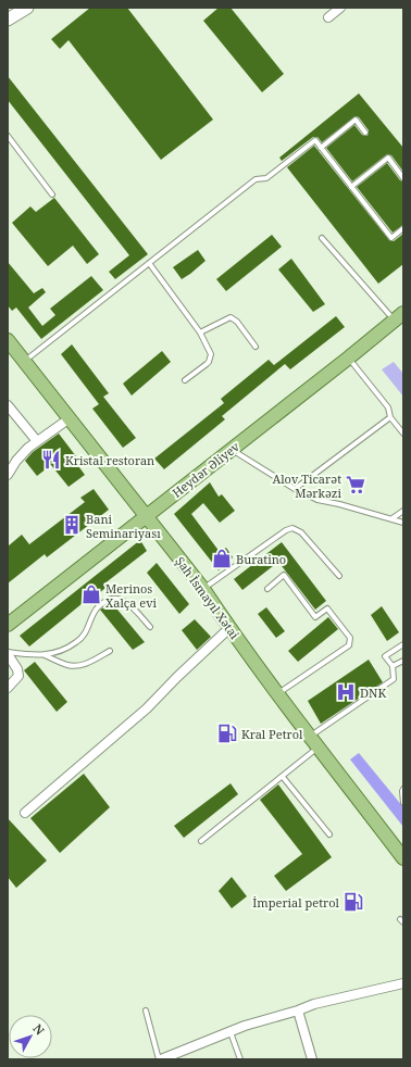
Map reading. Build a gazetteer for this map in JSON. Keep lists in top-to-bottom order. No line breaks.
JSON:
{"streets":{"main road":["Heydər Əliyev","Şah İsmayıl Xətai"]},"crossings":[["Heydər Əliyev","Şah İsmayıl Xətai"]],"places":{"restaurant":["Kristal restoran"],"supermarket":["Alov Ticarət Mərkəzi"],"building":["Bani Seminariyası"],"shop":["Buratino","Merinos Xalça evi"],"hospital":["DNK"],"fuel station":["Kral Petrol","İmperial petrol"]},"north":"top right"}
